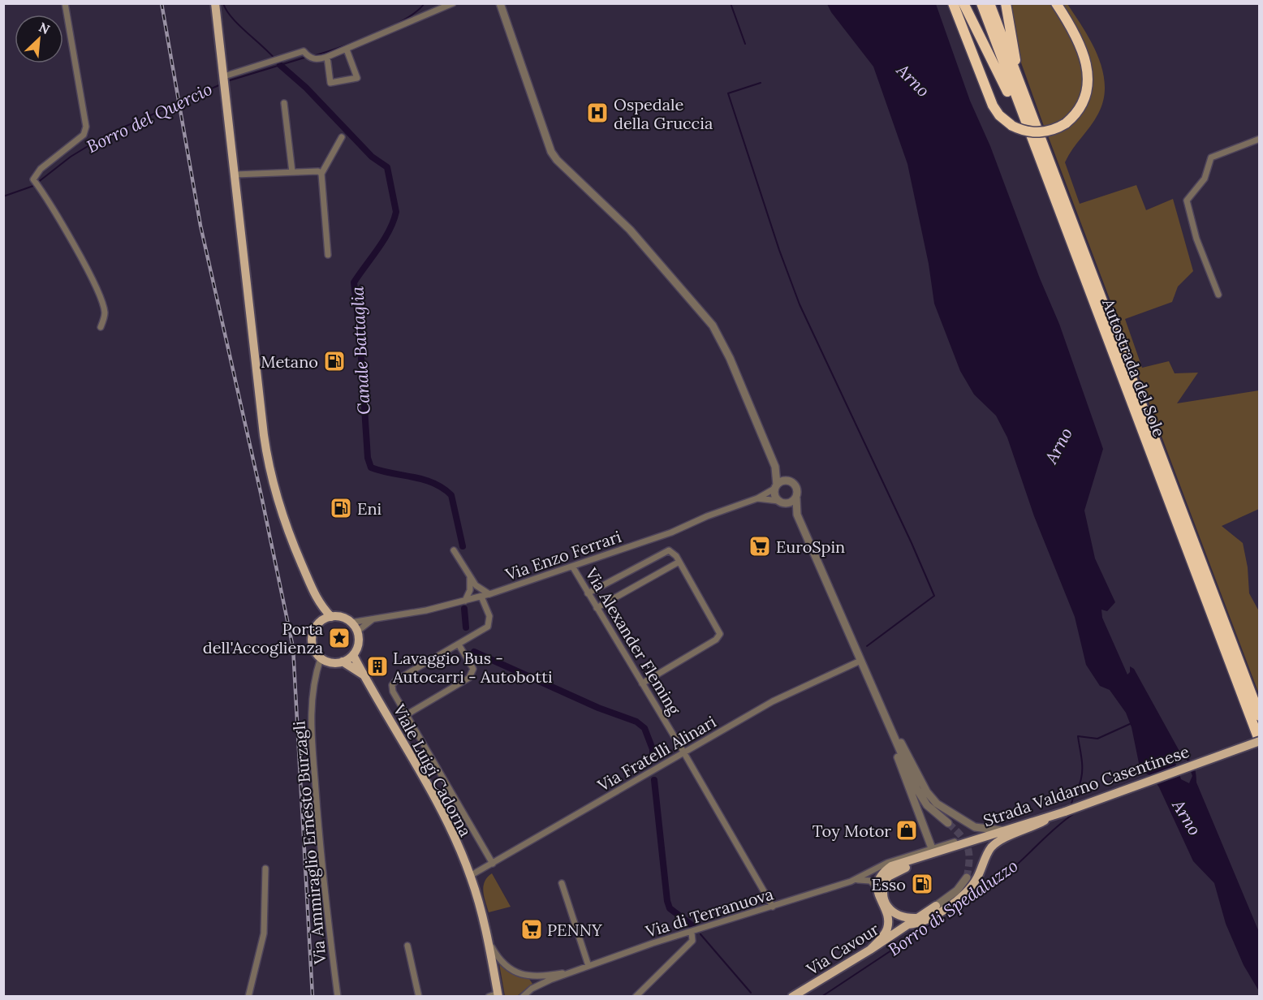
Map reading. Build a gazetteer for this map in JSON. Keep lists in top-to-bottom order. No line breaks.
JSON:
{"streets":{"highway":["Autostrada del Sole"],"main road":["Viale Luigi Cadorna","Strada Valdarno Casentinese","Via Cavour"],"street":["Via Enzo Ferrari","Via Alexander Fleming","Via Fratelli Alinari","Via Ammiraglio Ernesto Burzagli","Via di Terranuova"]},"crossings":[["Autostrada del Sole","Strada Valdarno Casentinese"],["Via Enzo Ferrari","Via Alexander Fleming"],["Via Enzo Ferrari","Viale Luigi Cadorna"],["Via Enzo Ferrari","Via Ammiraglio Ernesto Burzagli"],["Via Alexander Fleming","Via Fratelli Alinari"],["Via Alexander Fleming","Via di Terranuova"],["Via Fratelli Alinari","Viale Luigi Cadorna"],["Viale Luigi Cadorna","Via Ammiraglio Ernesto Burzagli"],["Viale Luigi Cadorna","Via di Terranuova"],["Strada Valdarno Casentinese","Via di Terranuova"],["Strada Valdarno Casentinese","Via Cavour"]],"water":["Arno","Borro del Quercio","Canale Battaglia","Borro di Spedaluzzo"],"places":{"hospital":["Ospedale della Gruccia"],"fuel station":["Metano","Eni","Esso"],"supermarket":["EuroSpin","PENNY"],"place":["Porta dell'Accoglienza"],"building":["Lavaggio Bus - Autocarri - Autobotti"],"shop":["Toy Motor"]},"north":"top right"}
